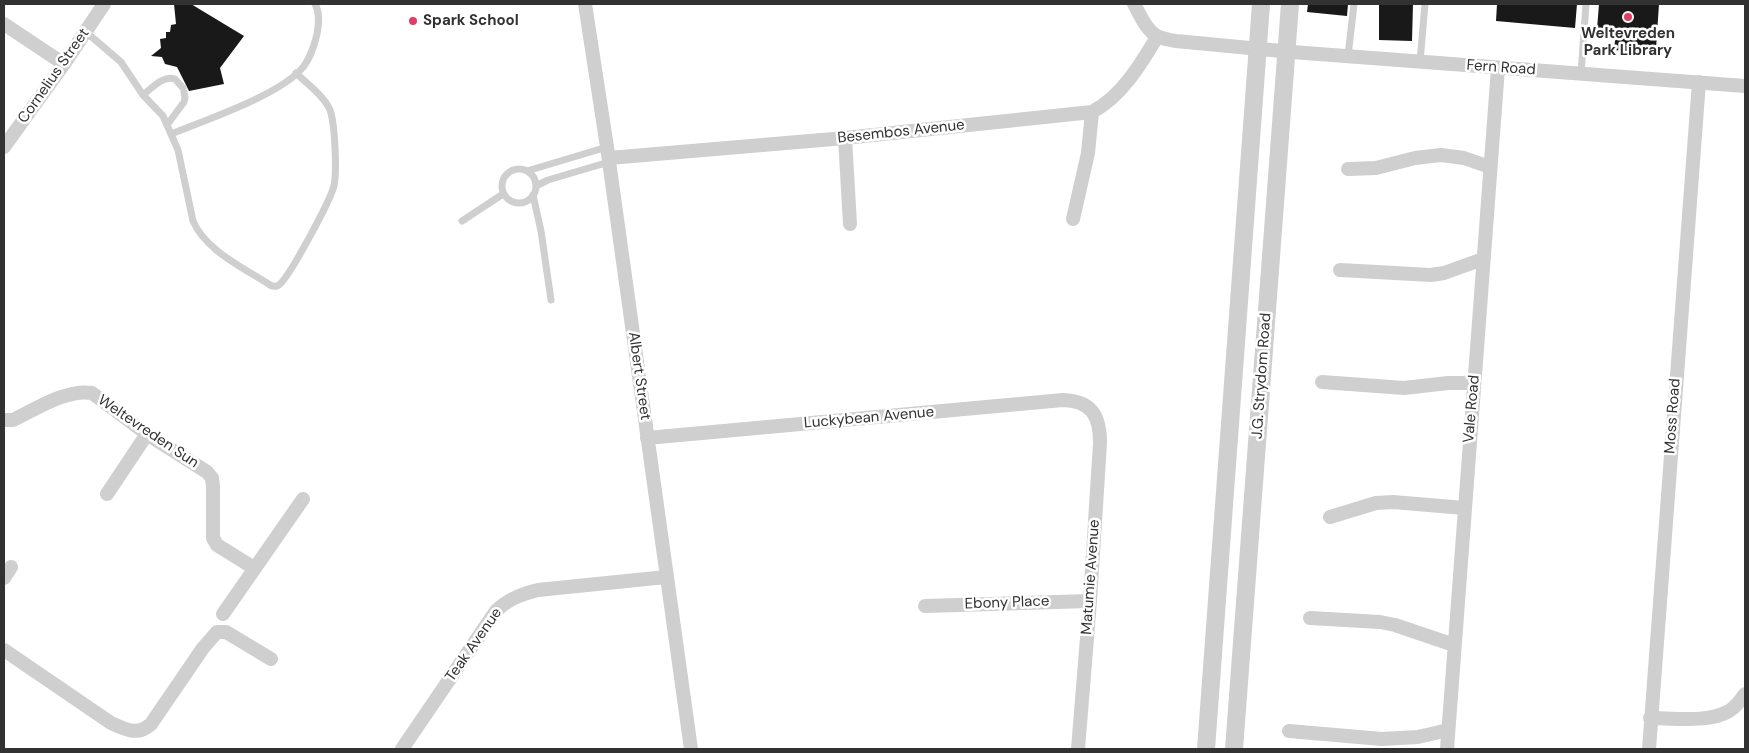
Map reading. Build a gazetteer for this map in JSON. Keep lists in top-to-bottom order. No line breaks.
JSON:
{"streets":{"street":["Fern Road","Cornelius Street","Besembos Avenue","Albert Street","J.G. Strydom Road","Vale Road","Moss Road","Luckybean Avenue","Weltevreden Sun","Matumie Avenue","Ebony Place","Teak Avenue"]},"crossings":[["Fern Road","Besembos Avenue"],["Fern Road","J.G. Strydom Road"],["Fern Road","Vale Road"],["Fern Road","Moss Road"],["Besembos Avenue","Albert Street"],["Albert Street","Luckybean Avenue"],["Albert Street","Teak Avenue"],["Luckybean Avenue","Matumie Avenue"],["Matumie Avenue","Ebony Place"]],"places":["Weltevreden Park Library","Spark School"]}
